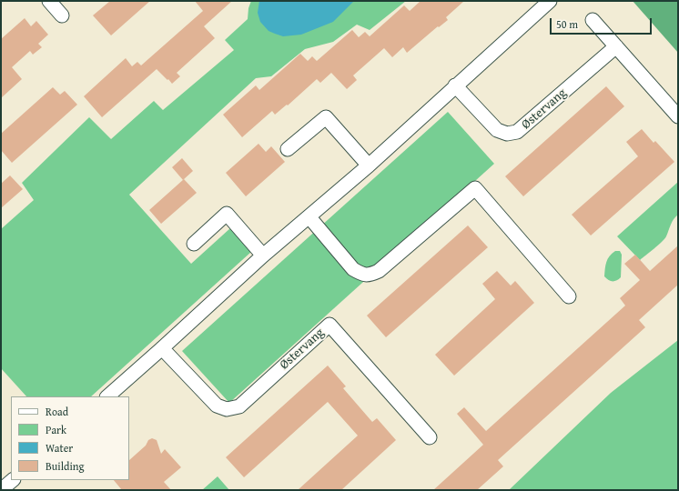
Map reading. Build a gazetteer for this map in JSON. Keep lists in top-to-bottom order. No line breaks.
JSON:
{"streets":{"street":["Østervang"]},"legend":["Road","Park","Water","Building"],"scale_bar":"50 m"}
